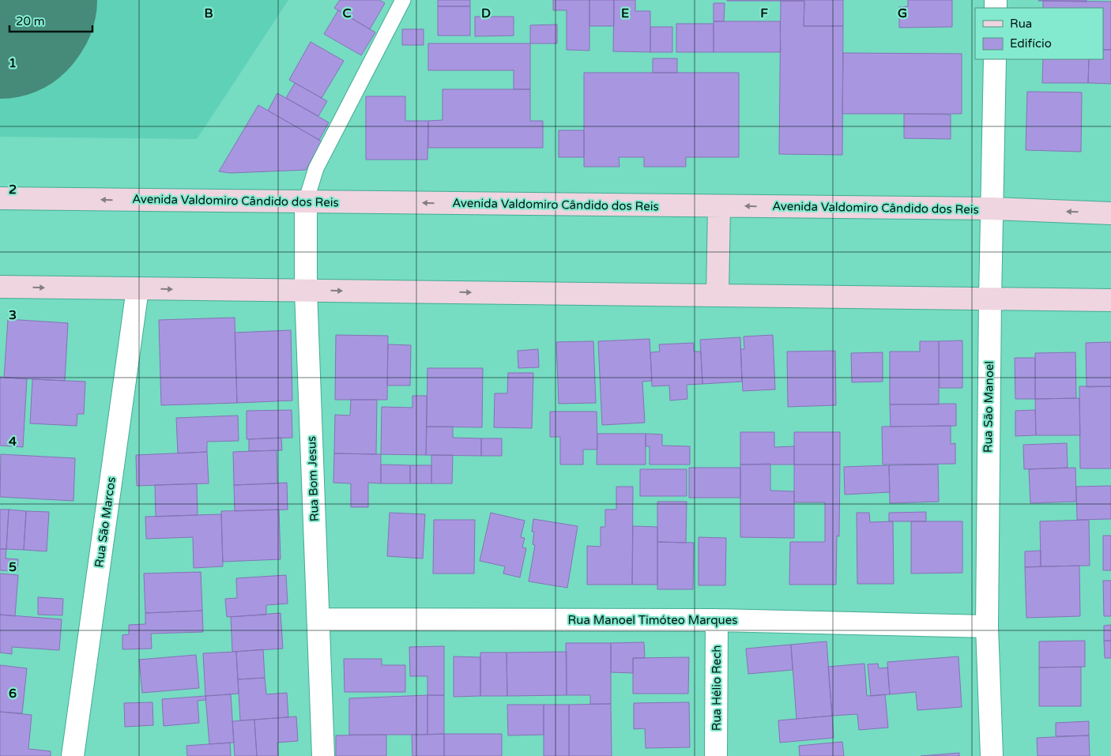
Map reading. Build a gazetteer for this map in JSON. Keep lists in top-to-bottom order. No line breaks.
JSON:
{"streets":{"street":["Avenida Valdomiro Cândido dos Reis","Rua São Manoel","Rua Bom Jesus","Rua São Marcos","Rua Manoel Timóteo Marques","Rua Hélio Rech"]},"crossings":[["Avenida Valdomiro Cândido dos Reis","Rua São Manoel"],["Avenida Valdomiro Cândido dos Reis","Rua Bom Jesus"],["Rua São Manoel","Rua Manoel Timóteo Marques"],["Rua Bom Jesus","Rua Manoel Timóteo Marques"],["Rua Manoel Timóteo Marques","Rua Hélio Rech"]],"legend":["Rua","Edifício"],"scale_bar":"20 m","grid":{"columns":["B","C","D","E","F","G"],"rows":["1","2","3","4","5","6"]}}
